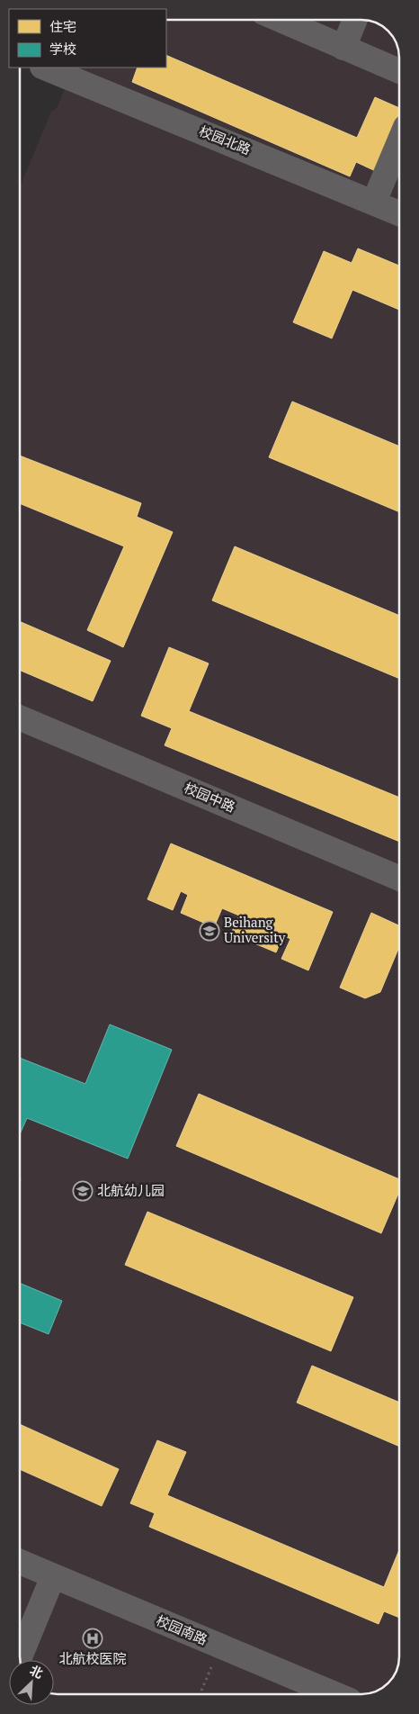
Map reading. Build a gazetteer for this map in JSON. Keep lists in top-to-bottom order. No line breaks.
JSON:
{"streets":{"street":["校园北路","校园中路","校园南路"]},"places":{"school or university":["Beihang University","北航幼儿园"],"hospital":["北航校医院"]},"legend":["住宅","学校"],"north":"top right"}
